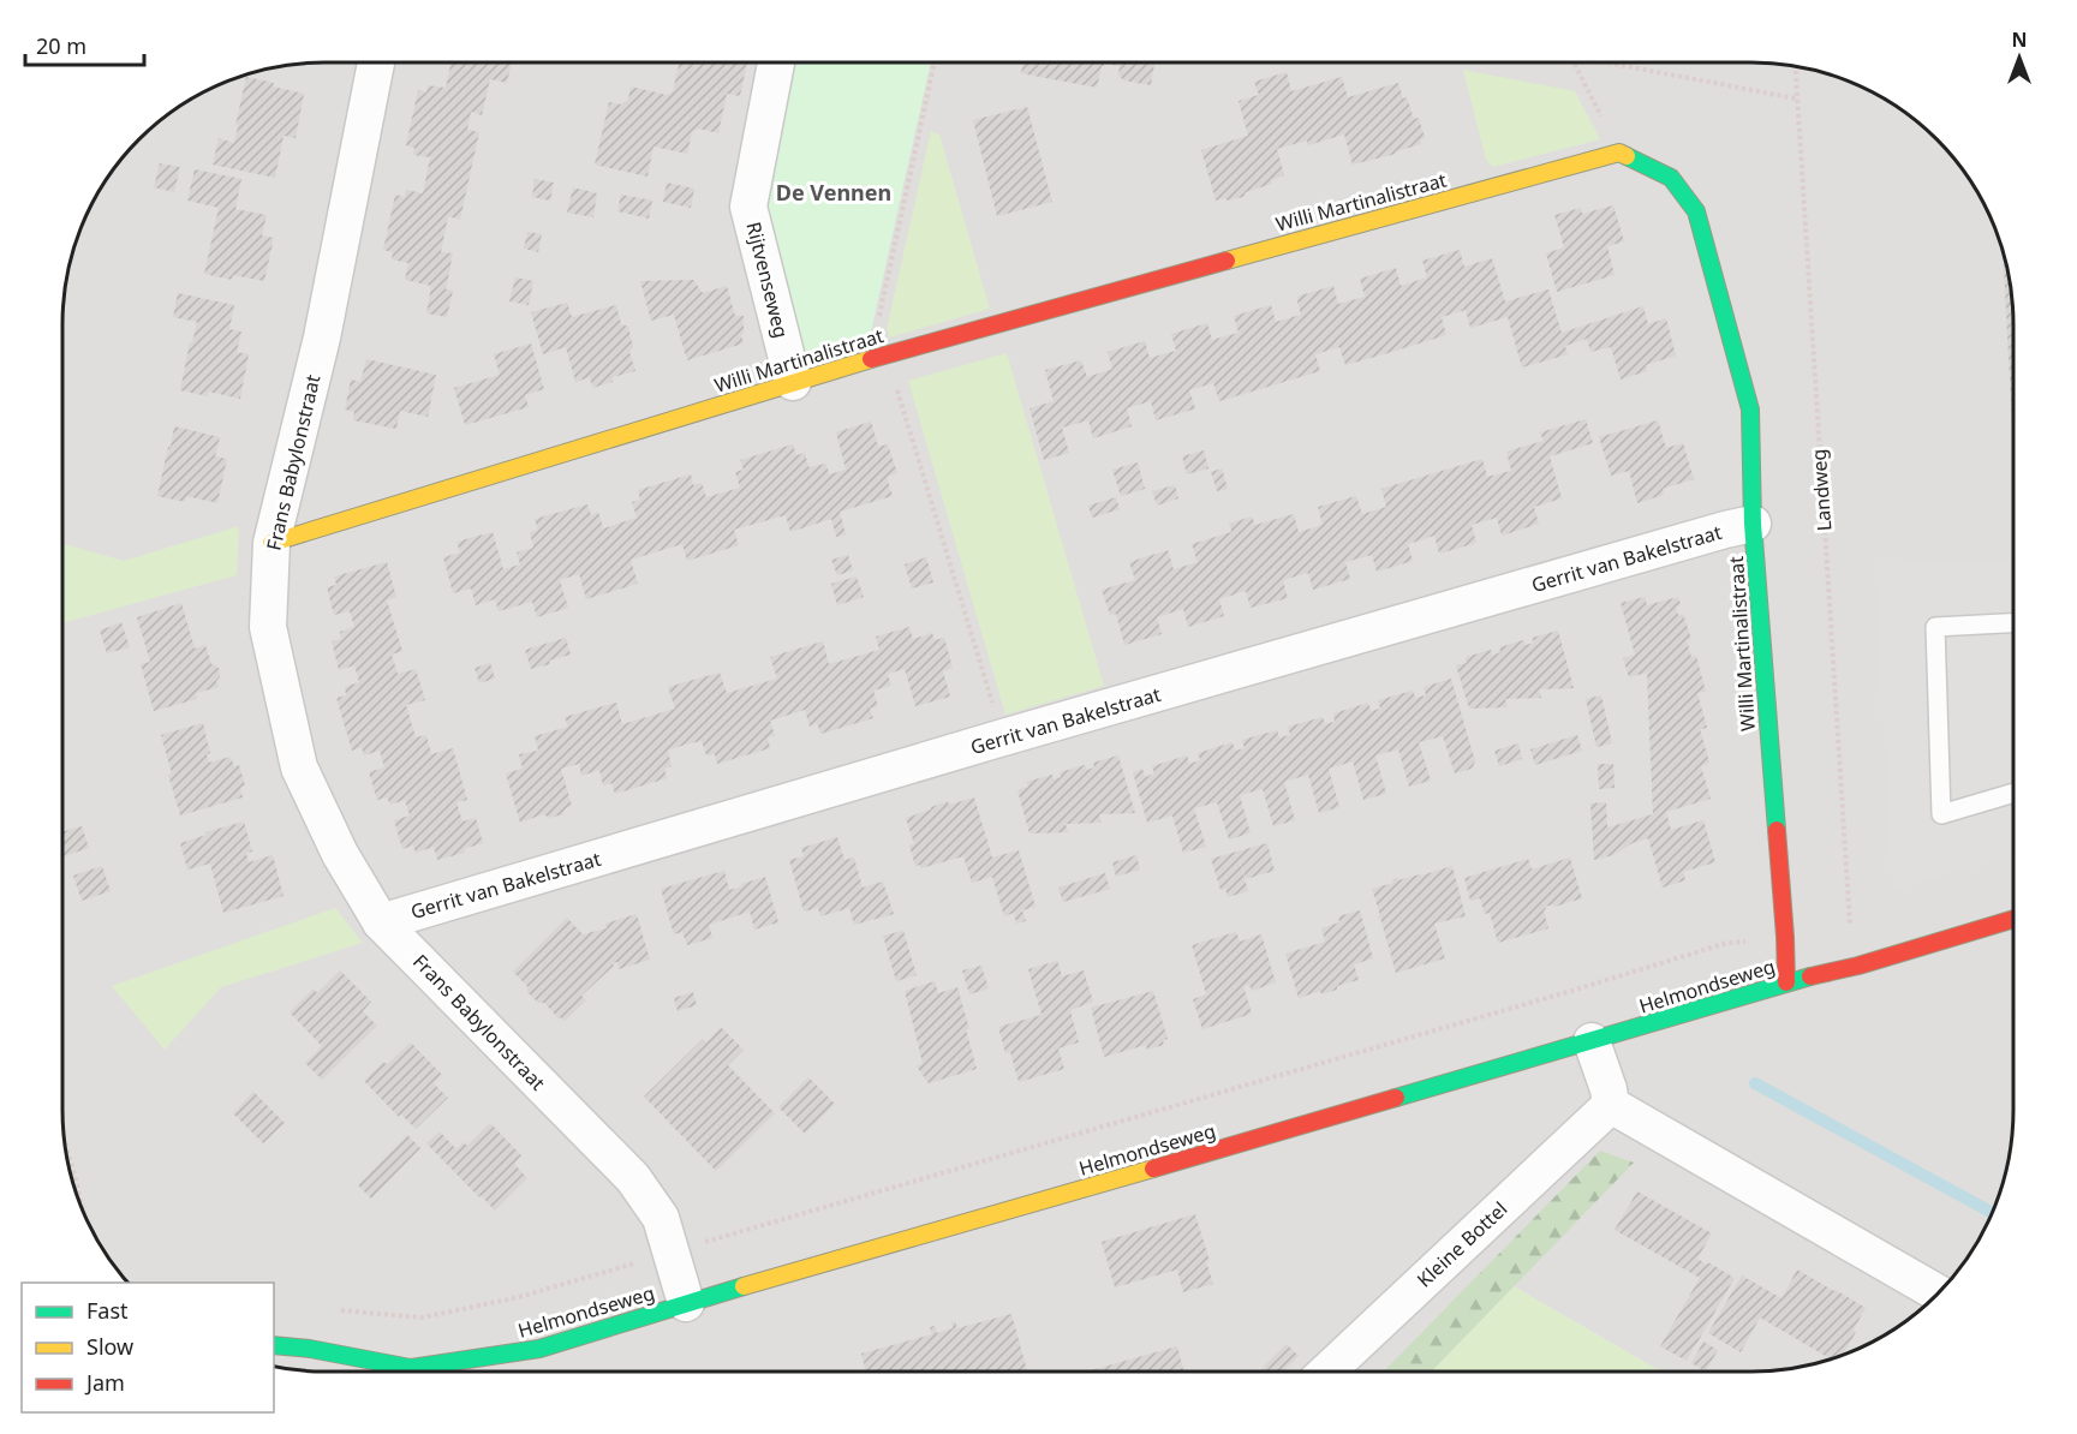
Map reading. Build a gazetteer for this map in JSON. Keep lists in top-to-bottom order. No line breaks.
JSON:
{"streets":{"street":["Willi Martinalistraat","Rijtvenseweg","Frans Babylonstraat","Gerrit van Bakelstraat","Helmondseweg","Kleine Bottel"],"path":["Landweg"]},"crossings":[["Willi Martinalistraat","Rijtvenseweg"],["Willi Martinalistraat","Frans Babylonstraat"],["Willi Martinalistraat","Gerrit van Bakelstraat"],["Willi Martinalistraat","Helmondseweg"],["Frans Babylonstraat","Gerrit van Bakelstraat"],["Frans Babylonstraat","Helmondseweg"],["Landweg","Helmondseweg"]],"districts":["De Vennen"],"legend":["Fast","Slow","Jam"],"scale_bar":"20 m","north":"top"}
